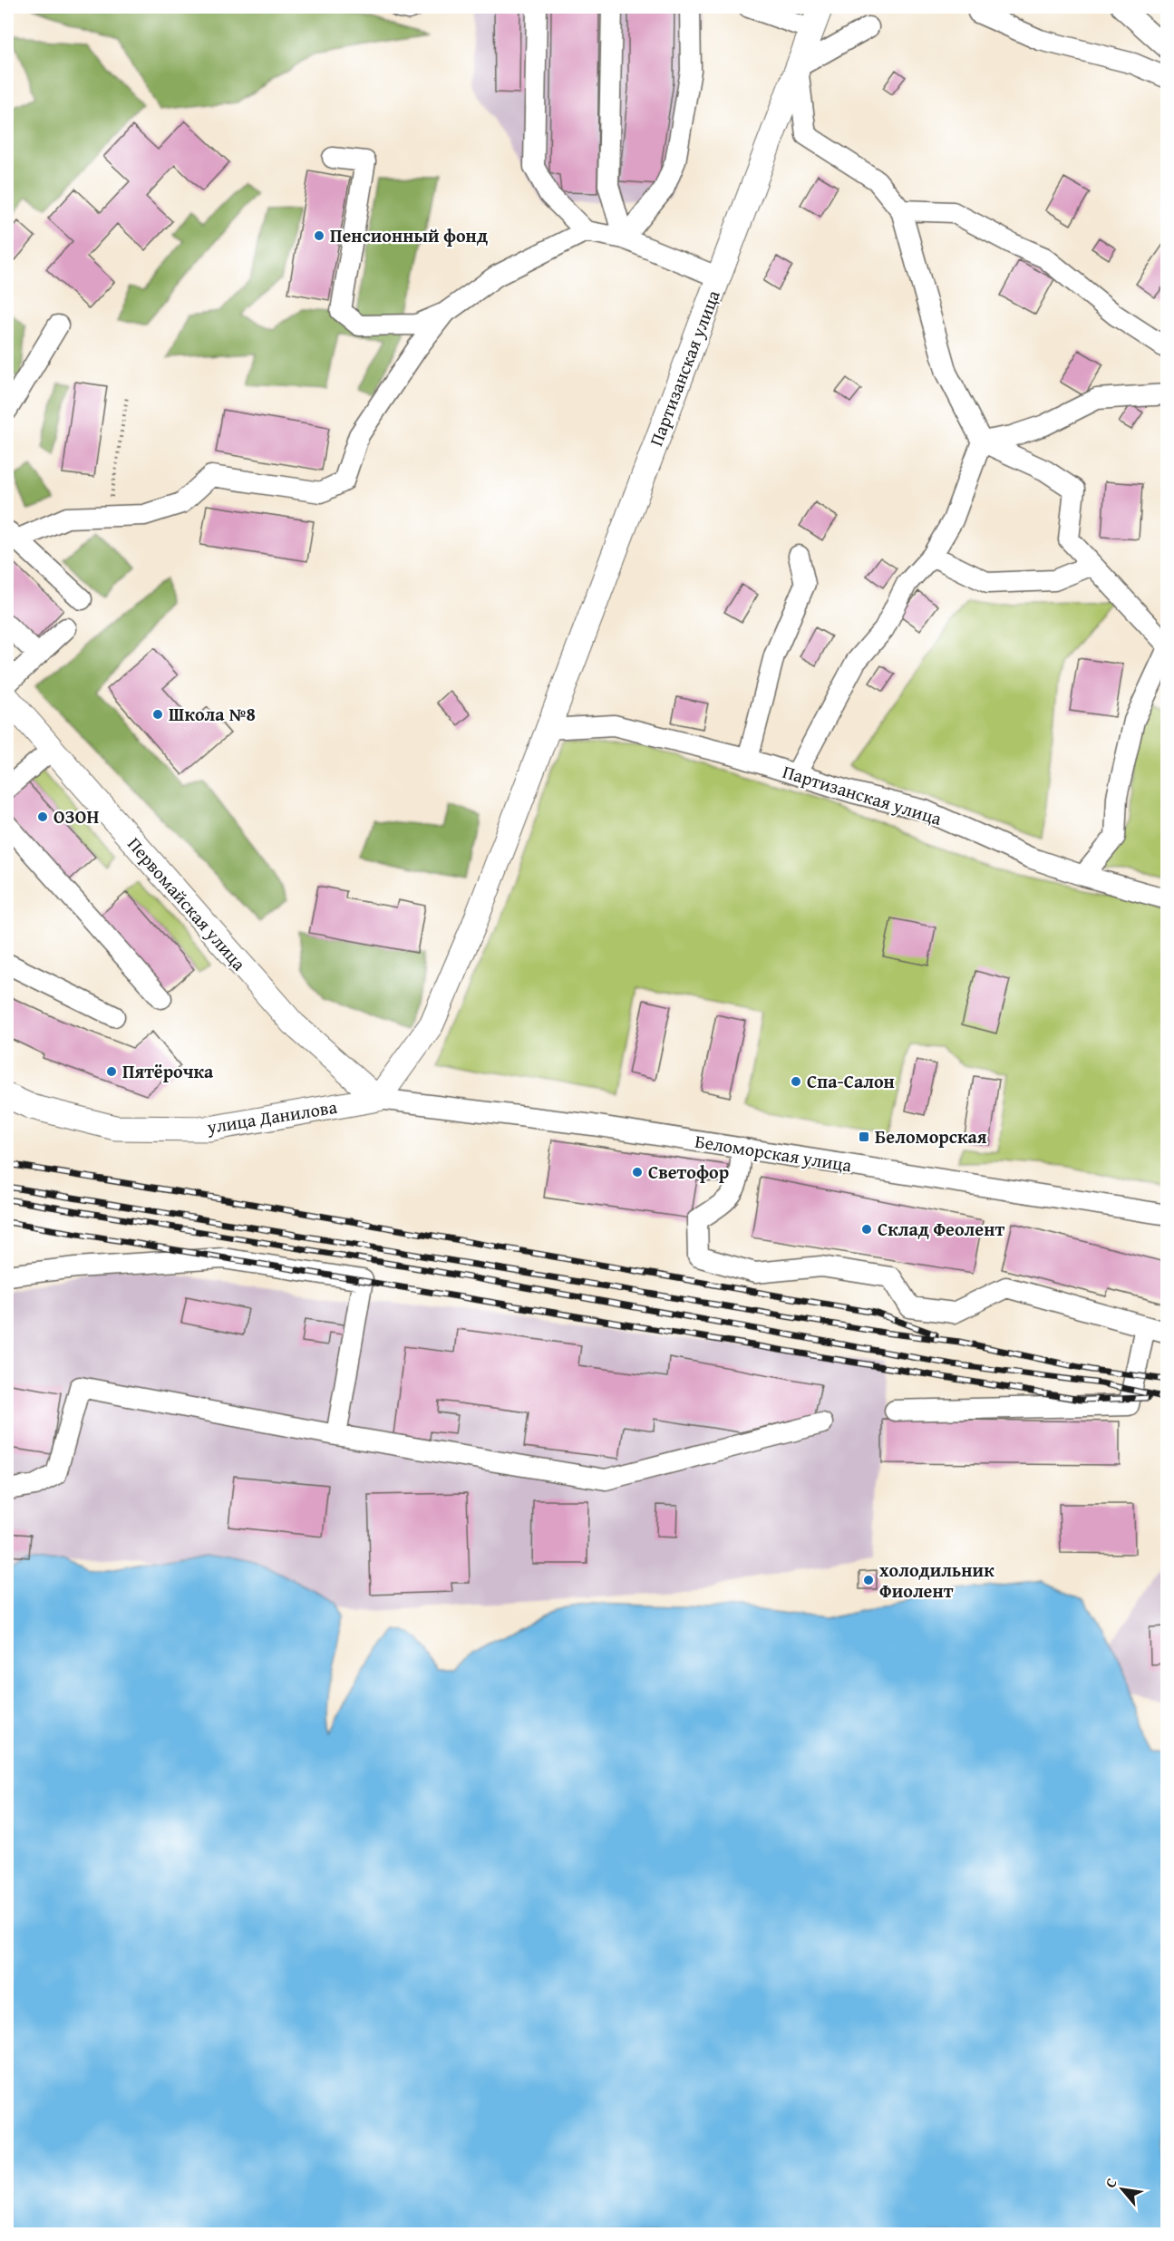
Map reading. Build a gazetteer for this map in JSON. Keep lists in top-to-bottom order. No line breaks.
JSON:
{"streets":{"main road":["Партизанская улица","Первомайская улица","улица Данилова"],"street":["Беломорская улица"]},"crossings":[["Партизанская улица","Первомайская улица"],["Партизанская улица","улица Данилова"],["Партизанская улица","Беломорская улица"],["Первомайская улица","улица Данилова"],["Первомайская улица","Беломорская улица"],["улица Данилова","Беломорская улица"]],"places":{"other":["Пенсионный фонд","Школа №8","ОЗОН","Пятёрочка","Спа-Салон","Светофор","Склад Феолент","холодильник Фиолент"],"transit":["Беломорская"]},"north":"top left"}
